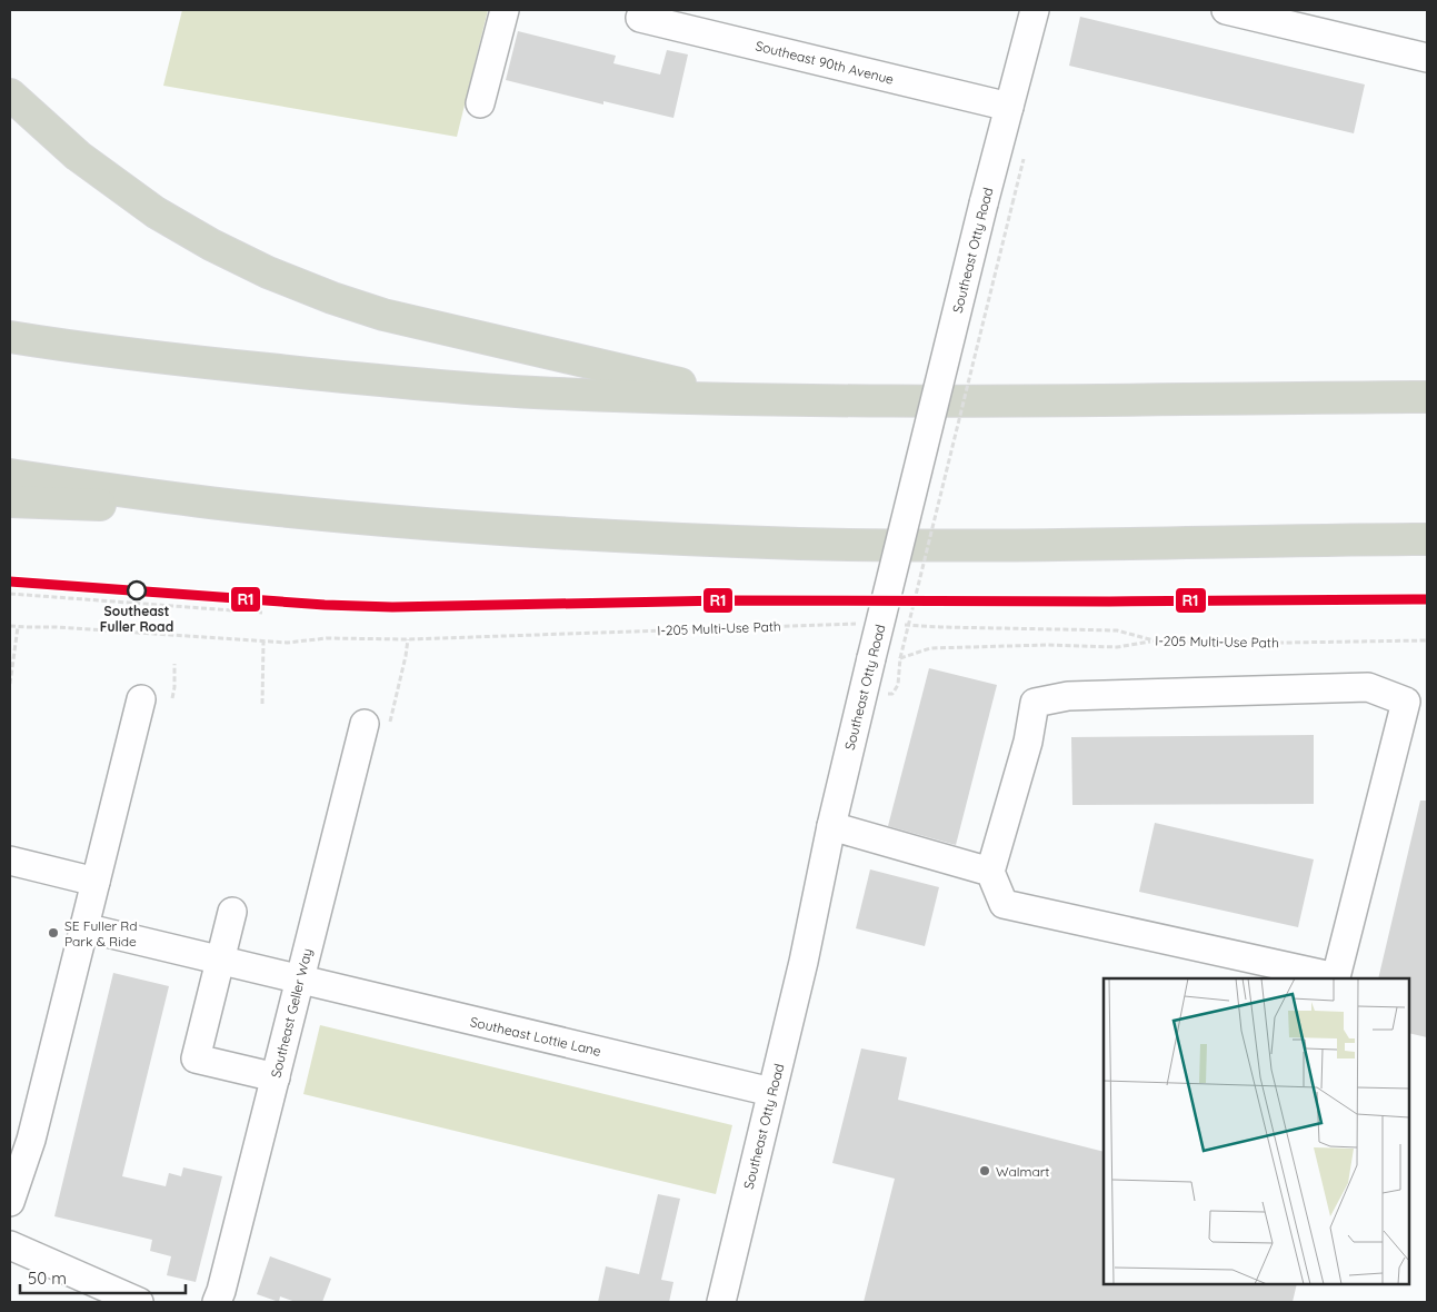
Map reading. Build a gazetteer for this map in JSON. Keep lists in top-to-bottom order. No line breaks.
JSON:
{"streets":{"street":["Southeast 90th Avenue","Southeast Otty Road","Southeast Geller Way","Southeast Lottie Lane"],"path":["I-205 Multi-Use Path"]},"crossings":[["Southeast 90th Avenue","Southeast Otty Road"],["Southeast Otty Road","I-205 Multi-Use Path"],["Southeast Otty Road","Southeast Lottie Lane"],["Southeast Geller Way","Southeast Lottie Lane"]],"places":["Southeast Fuller Road","SE Fuller Rd Park & Ride","Walmart"],"lines":["transit line R1"],"scale_bar":"50 m"}
